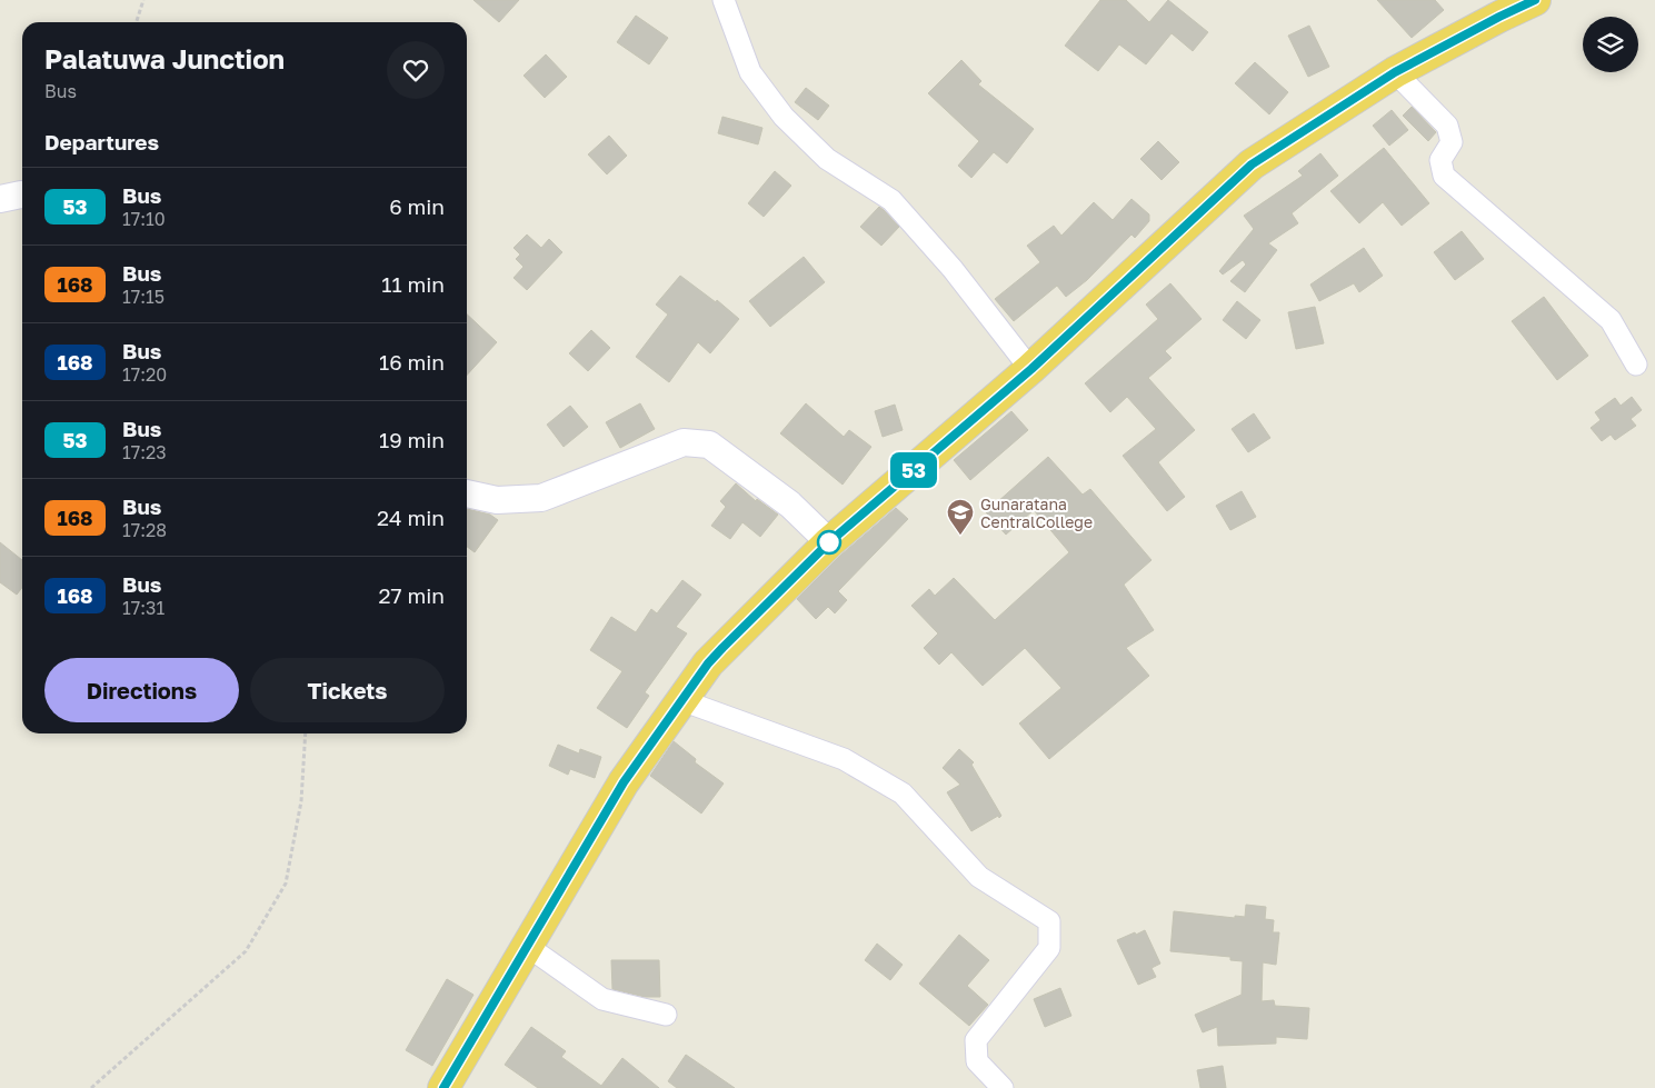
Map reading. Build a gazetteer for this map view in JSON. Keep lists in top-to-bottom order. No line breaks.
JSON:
{"places":{"school or university":["Gunaratana CentralCollege"]},"lines":["bus line 53"],"page":{"on_map":"53","heading":[["Palatuwa Junction","Bus"],"Departures"],"list":[{"mark":"53","name":"Bus","note":"17:10","value":"6 min"},{"mark":"168","name":"Bus","note":"17:15","value":"11 min"},{"mark":"168","name":"Bus","note":"17:20","value":"16 min"},{"mark":"53","name":"Bus","note":"17:23","value":"19 min"},{"mark":"168","name":"Bus","note":"17:28","value":"24 min"},{"mark":"168","name":"Bus","note":"17:31","value":"27 min"}],"buttons":["Directions","Tickets"]}}
